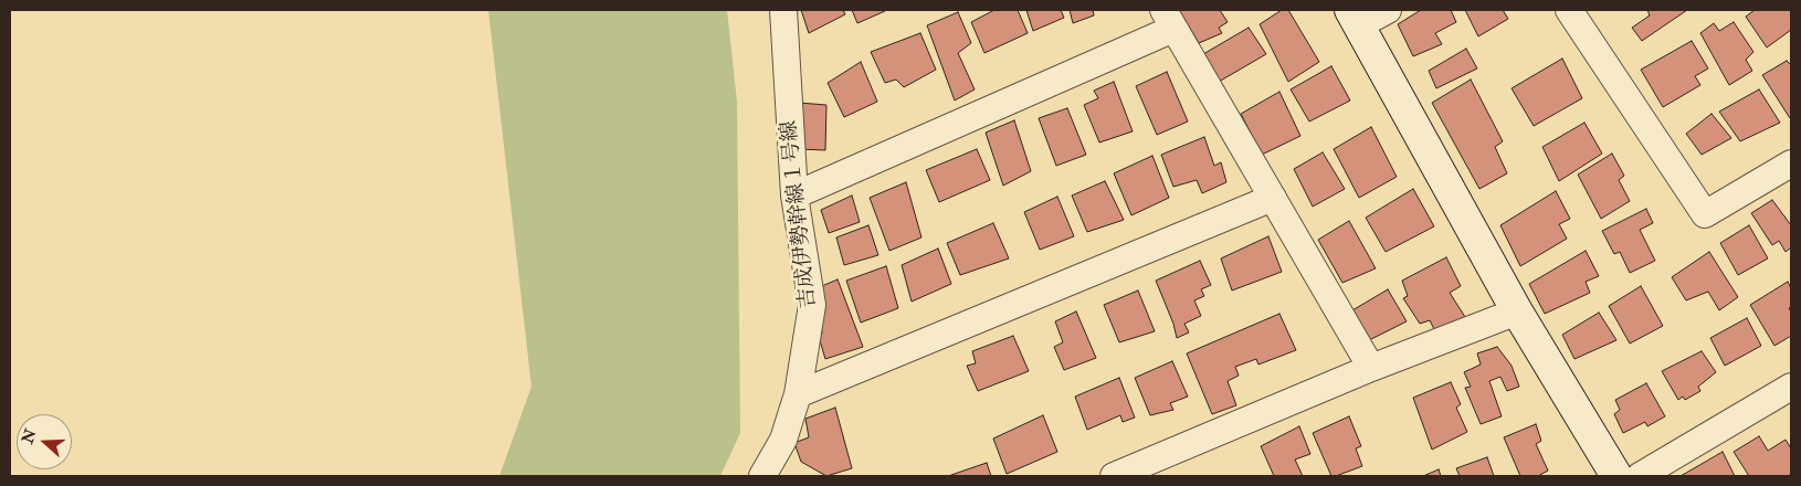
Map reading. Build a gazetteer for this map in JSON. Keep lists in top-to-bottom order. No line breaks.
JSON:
{"streets":{"street":["吉成伊勢幹線１号線"]},"north":"left"}
